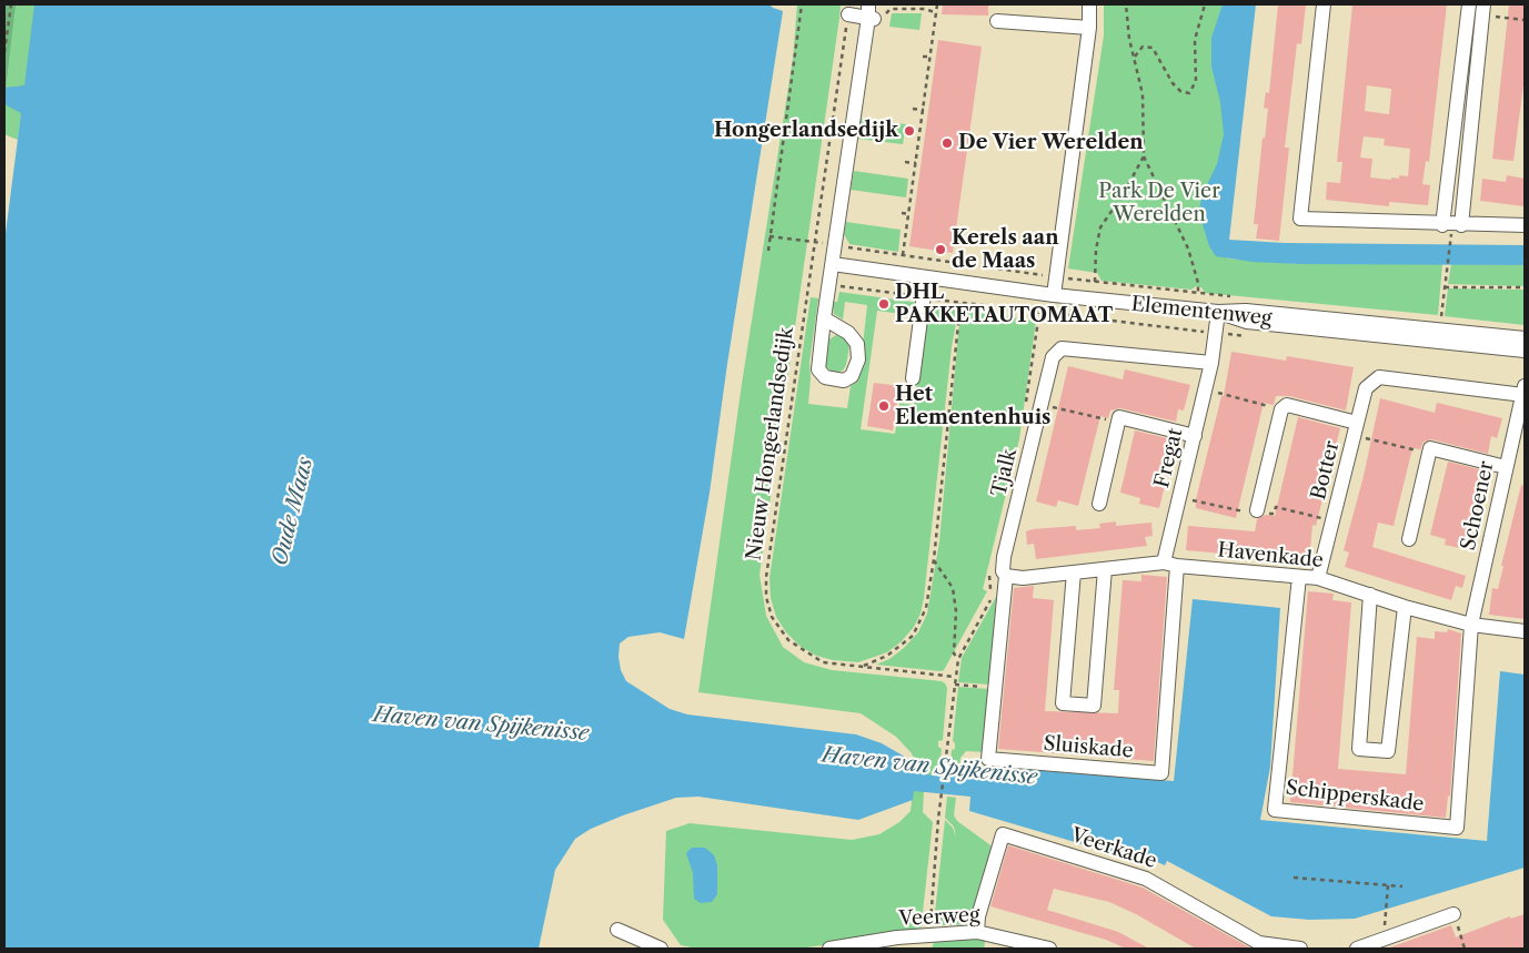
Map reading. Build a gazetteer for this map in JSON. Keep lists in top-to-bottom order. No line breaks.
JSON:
{"streets":{"street":["Elementenweg","Fregat","Botter","Tjalk","Schoener","Havenkade","Sluiskade","Schipperskade","Veerkade","Veerweg"],"path":["Nieuw Hongerlandsedijk"]},"crossings":[["Elementenweg","Nieuw Hongerlandsedijk"],["Elementenweg","Fregat"],["Fregat","Tjalk"],["Fregat","Havenkade"],["Fregat","Sluiskade"],["Botter","Schoener"],["Botter","Havenkade"],["Tjalk","Havenkade"],["Tjalk","Sluiskade"],["Schoener","Havenkade"],["Schoener","Schipperskade"],["Havenkade","Sluiskade"],["Havenkade","Schipperskade"],["Veerkade","Veerweg"]],"water":["Oude Maas","Haven van Spijkenisse"],"parks":["Park De Vier Werelden"],"places":["Hongerlandsedijk","De Vier Werelden","Kerels aan de Maas","DHL PAKKETAUTOMAAT","Het Elementenhuis"]}
